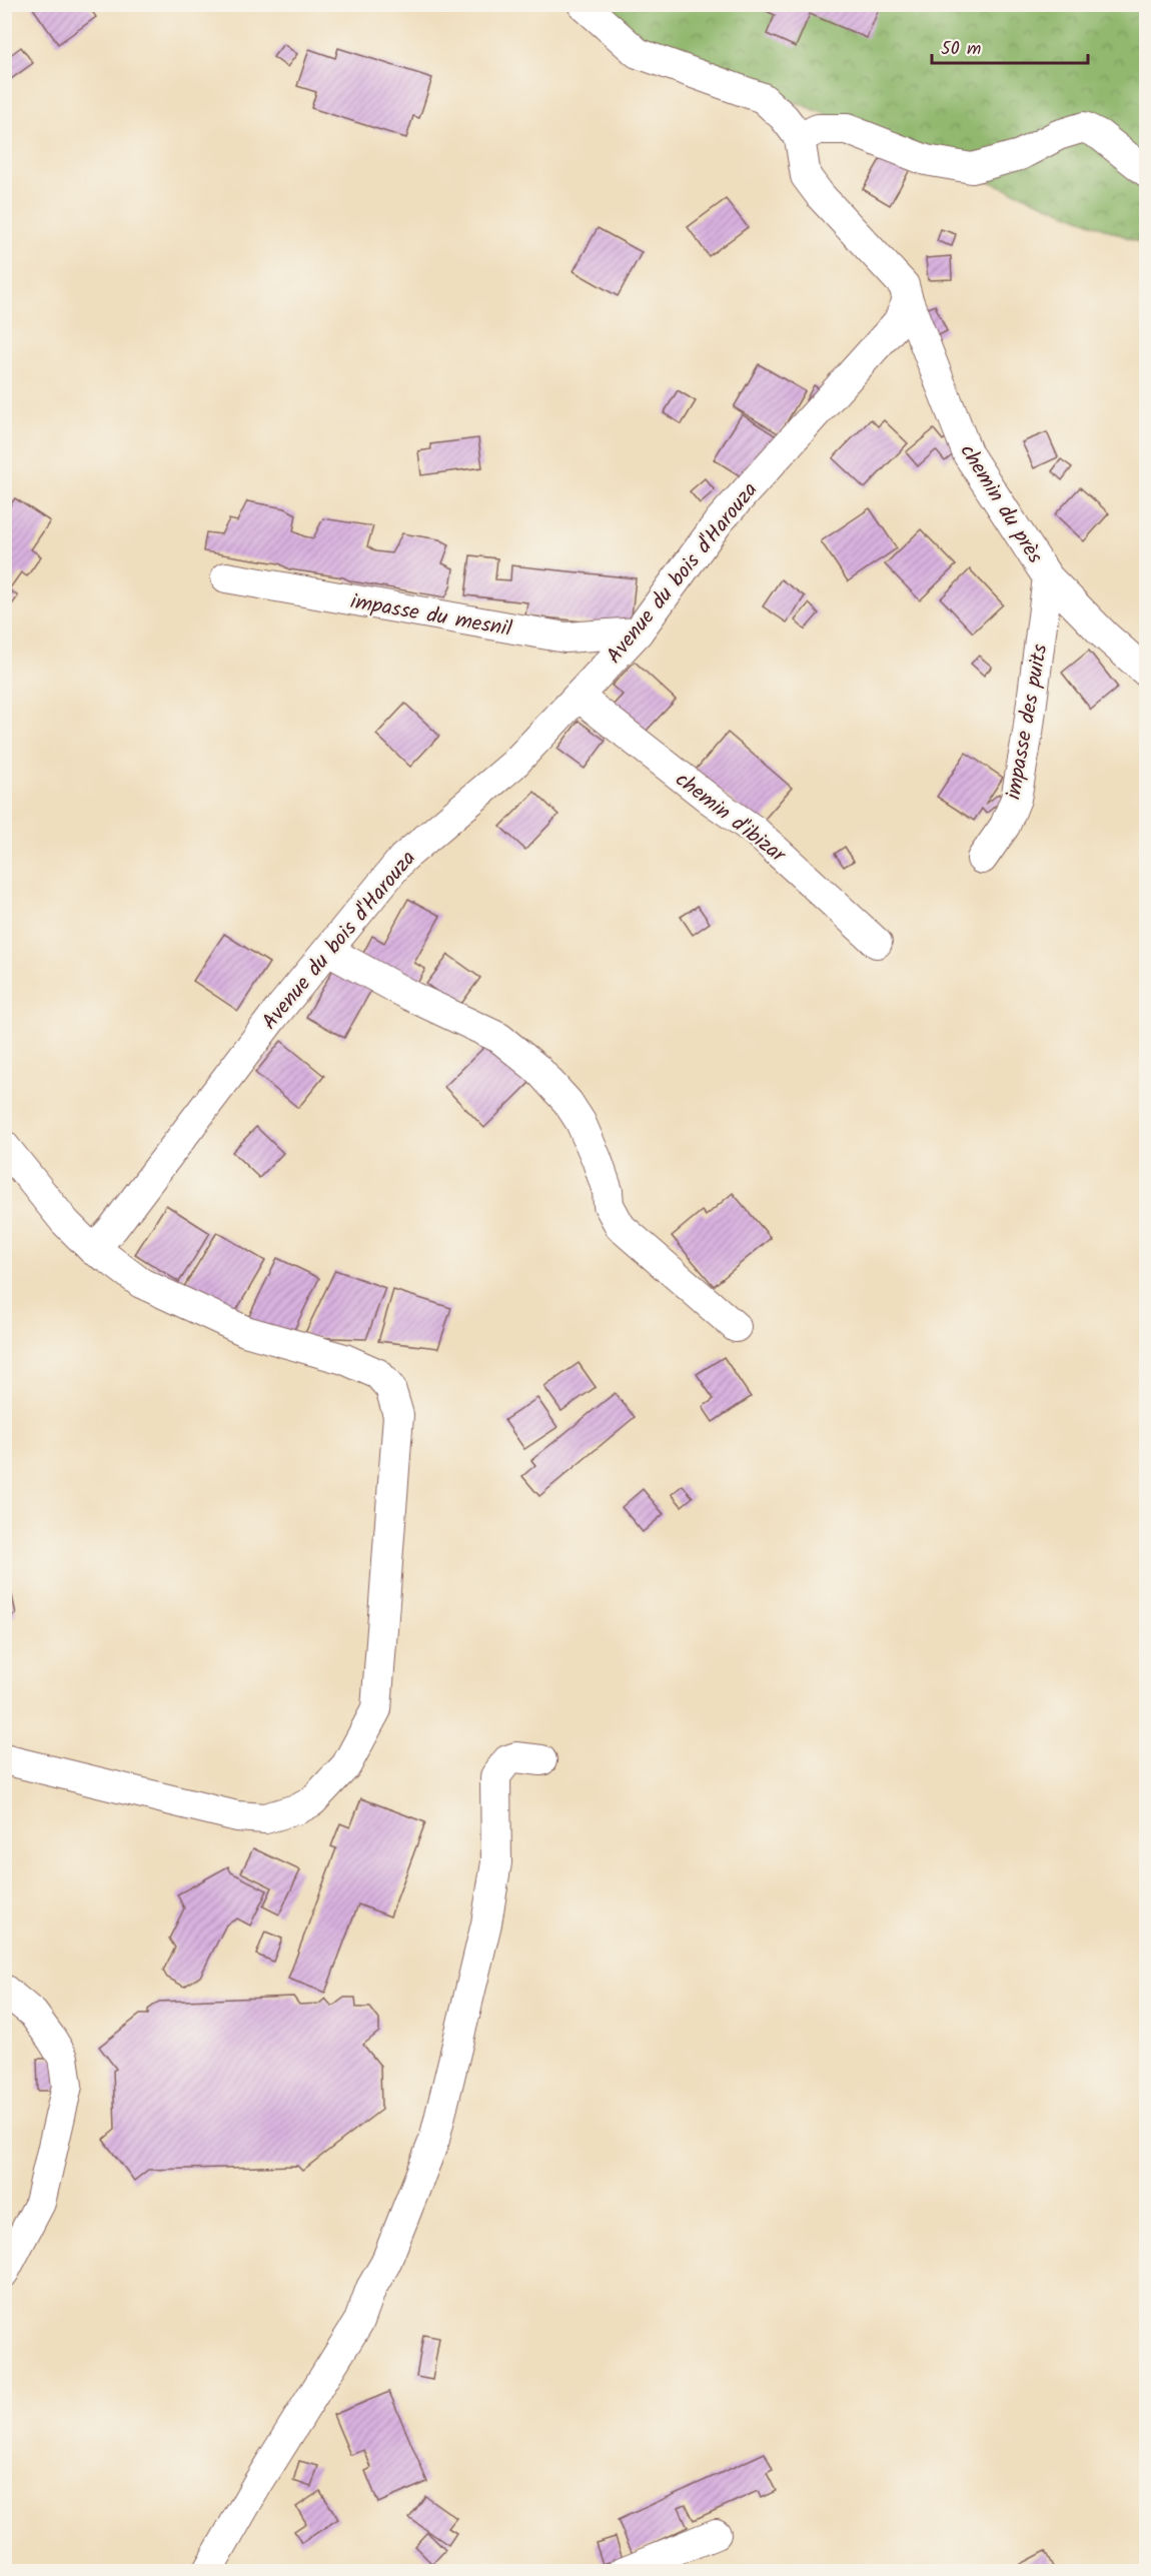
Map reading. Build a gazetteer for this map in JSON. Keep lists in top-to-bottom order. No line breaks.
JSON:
{"streets":{"street":["chemin du près","Avenue du bois d'Harouza","impasse du mesnil","impasse des puits","chemin d'ibizar"]},"crossings":[["chemin du près","Avenue du bois d'Harouza"],["chemin du près","impasse des puits"],["Avenue du bois d'Harouza","impasse du mesnil"],["Avenue du bois d'Harouza","chemin d'ibizar"]],"scale_bar":"50 m"}
